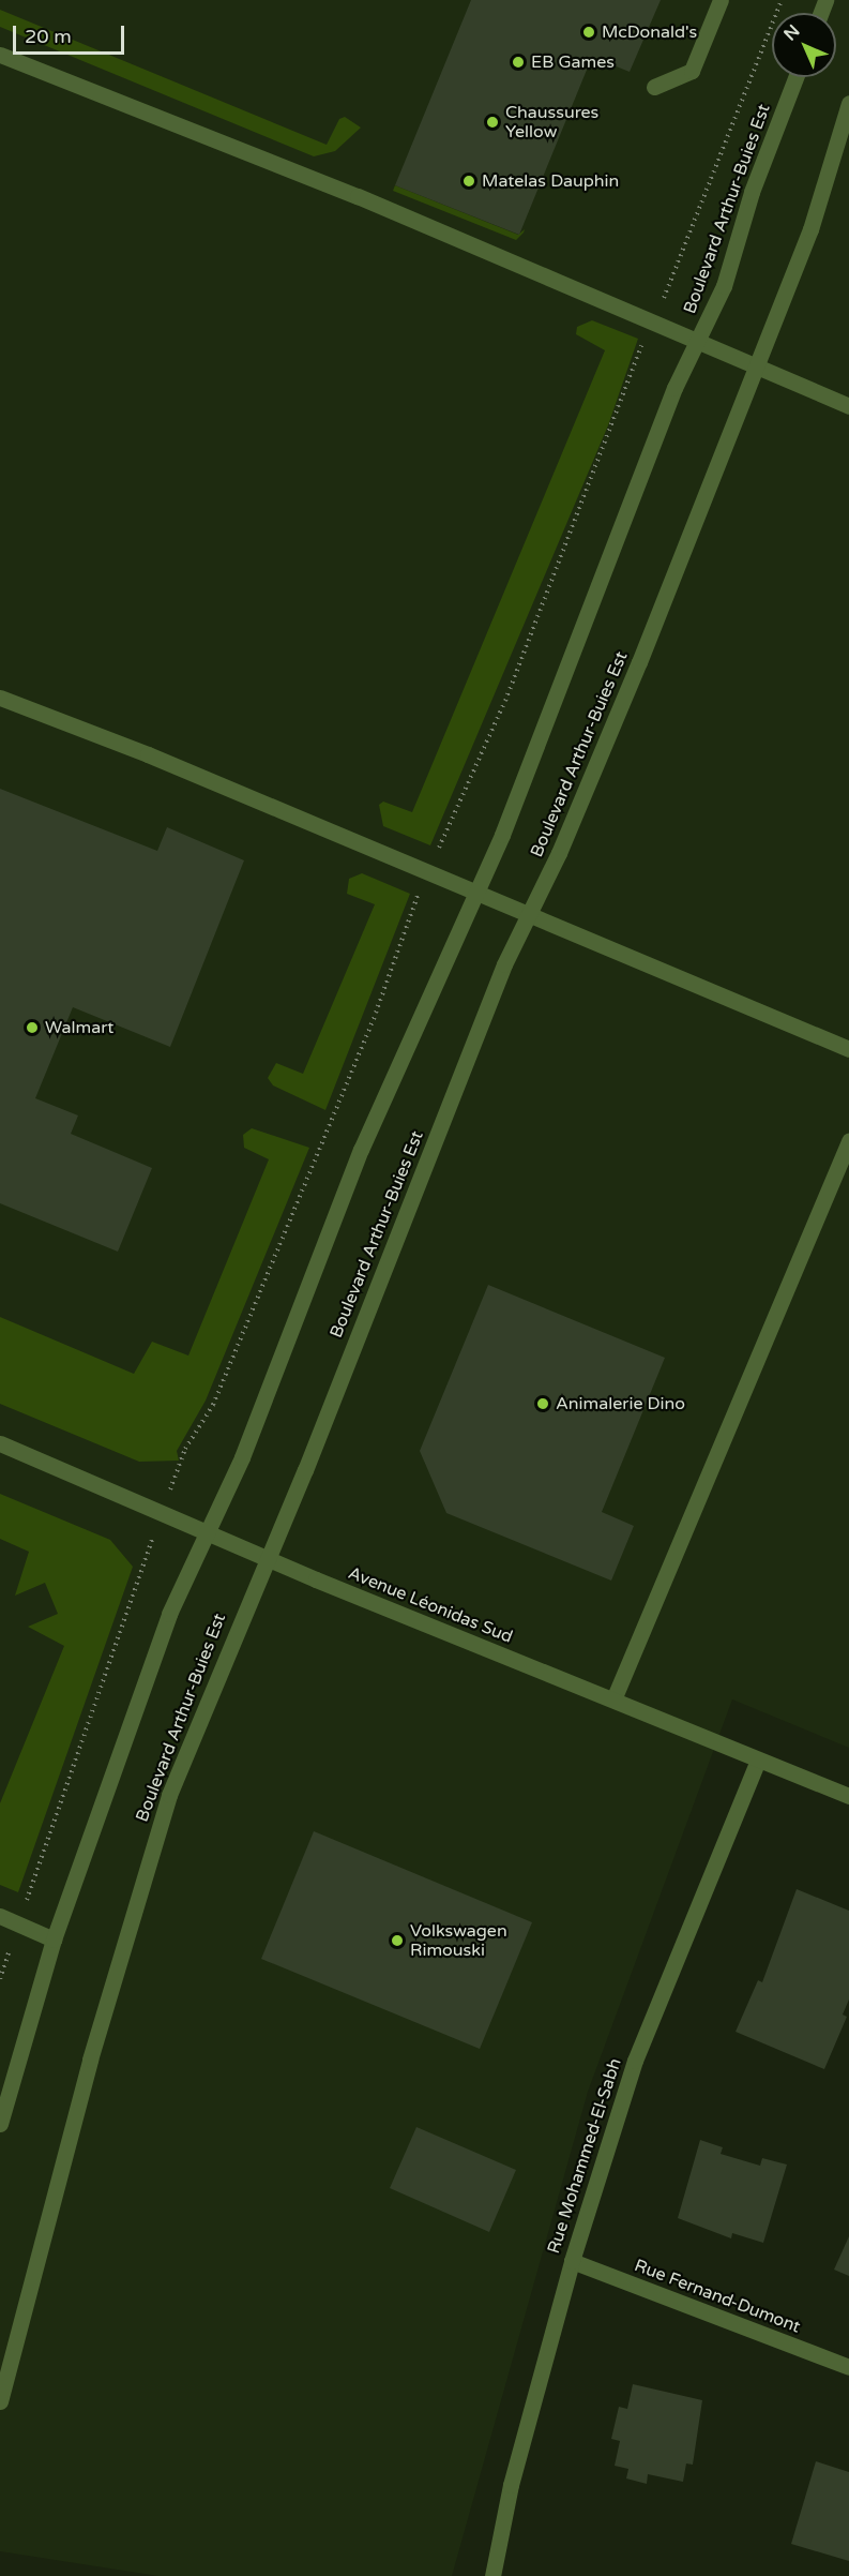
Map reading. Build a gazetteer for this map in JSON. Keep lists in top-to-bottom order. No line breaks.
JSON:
{"streets":{"street":["Boulevard Arthur-Buies Est","Avenue Léonidas Sud","Rue Mohammed-El-Sabh","Rue Fernand-Dumont"]},"crossings":[["Boulevard Arthur-Buies Est","Avenue Léonidas Sud"],["Avenue Léonidas Sud","Rue Mohammed-El-Sabh"],["Rue Mohammed-El-Sabh","Rue Fernand-Dumont"]],"places":["McDonald's","EB Games","Chaussures Yellow","Matelas Dauphin","Walmart","Animalerie Dino","Volkswagen Rimouski"],"scale_bar":"20 m","north":"top left"}
